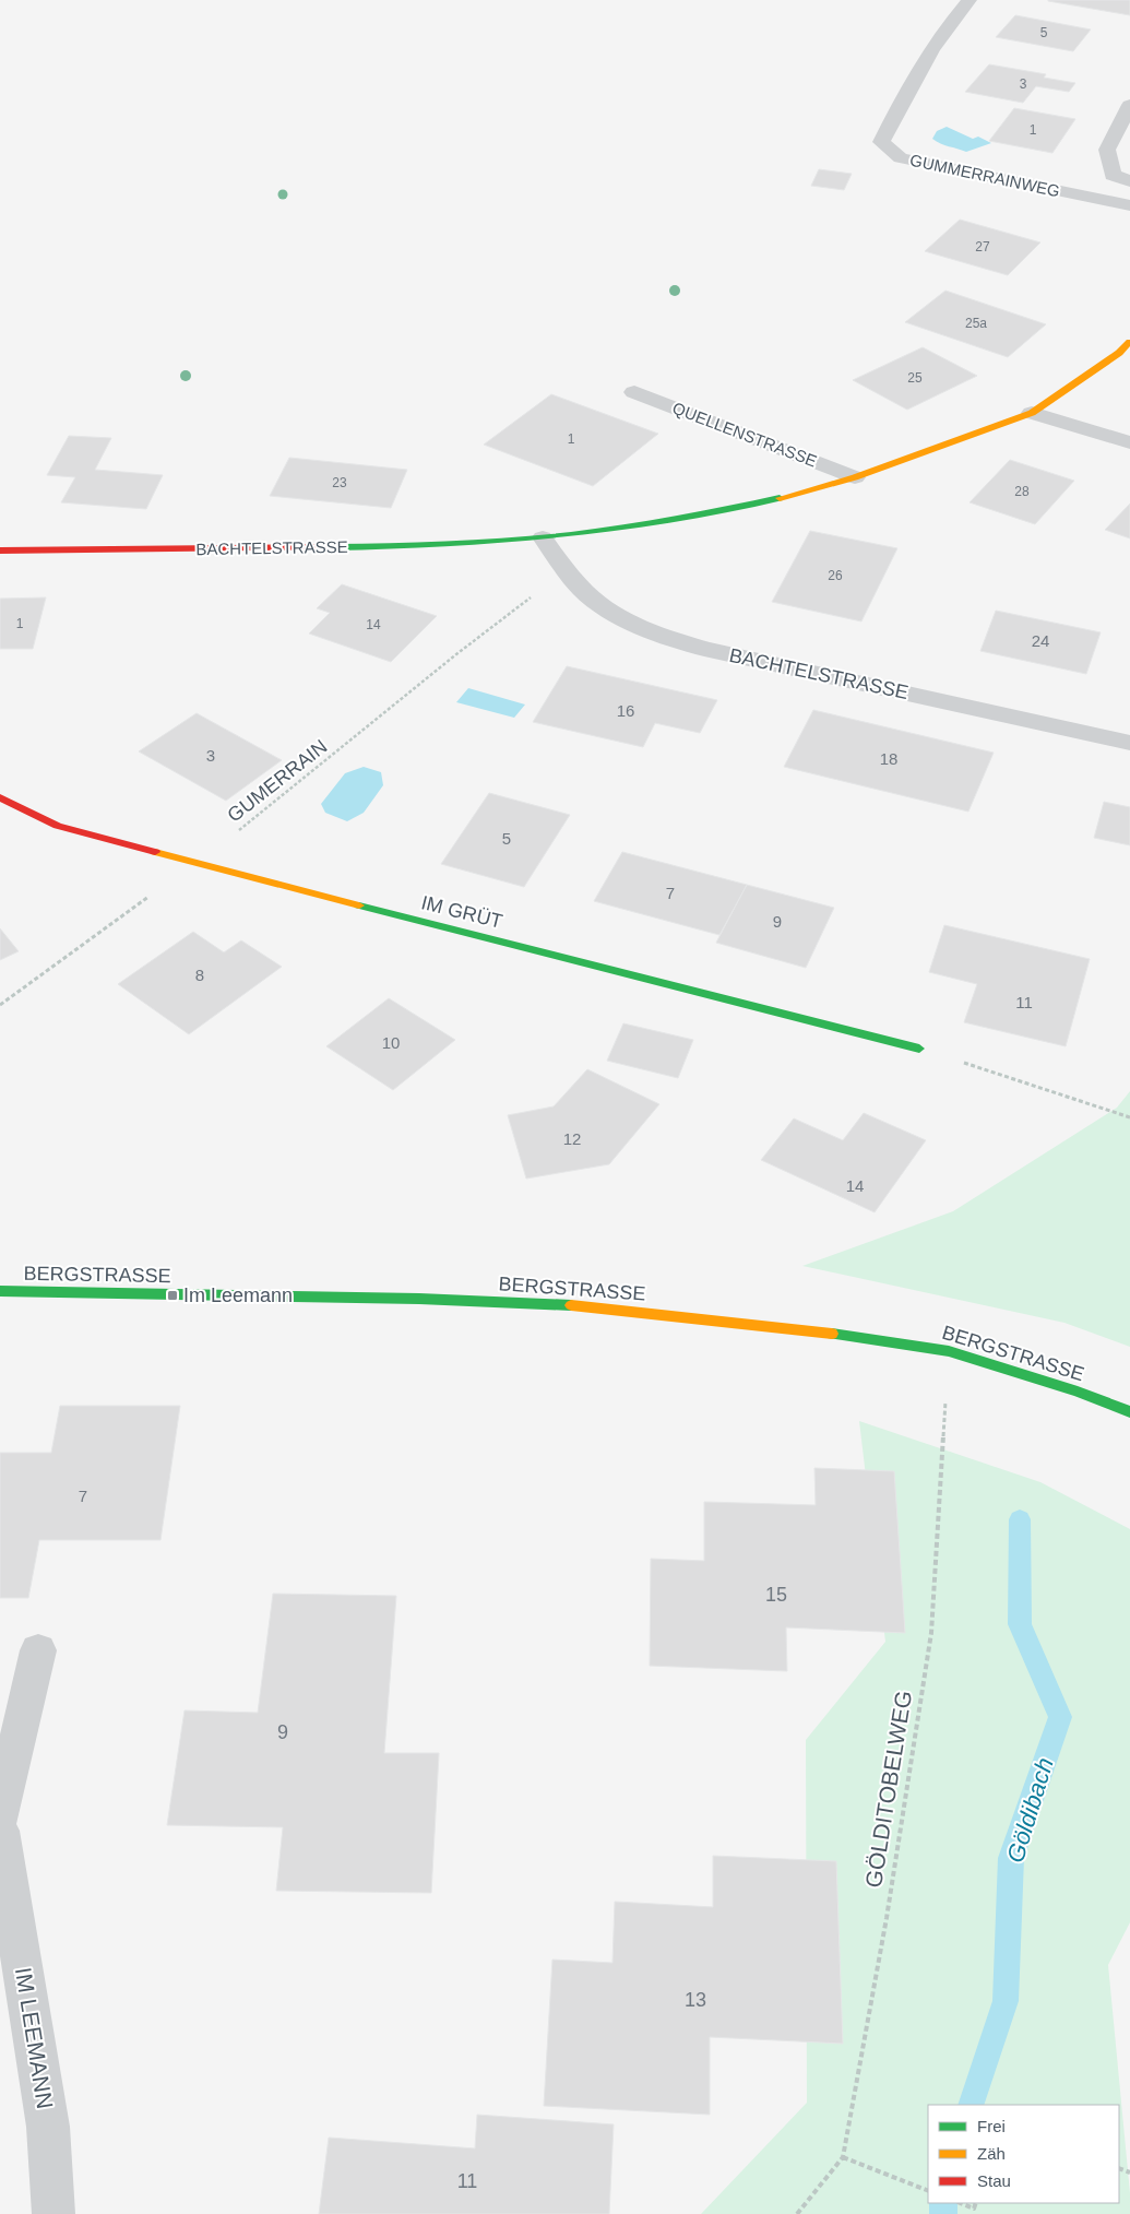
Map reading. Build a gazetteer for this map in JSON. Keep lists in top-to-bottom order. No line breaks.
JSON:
{"streets":{"street":["GUMMERRAINWEG","QUELLENSTRASSE","BACHTELSTRASSE","IM GRÜT","BERGSTRASSE","IM LEEMANN"],"path":["GUMERRAIN","GÖLDITOBELWEG"]},"crossings":[["QUELLENSTRASSE","BACHTELSTRASSE"],["BACHTELSTRASSE","GUMERRAIN"],["GUMERRAIN","IM GRÜT"],["BERGSTRASSE","GÖLDITOBELWEG"]],"water":["Göldibach"],"places":{"transit":["Im Leemann"]},"house_numbers":["5","3","1","27","25a","25","1","23","28","26","1","14","24","16","3","18","5","7","9","8","11","10","12","14","7","15","9","13","11"],"legend":["Frei","Zäh","Stau"]}
